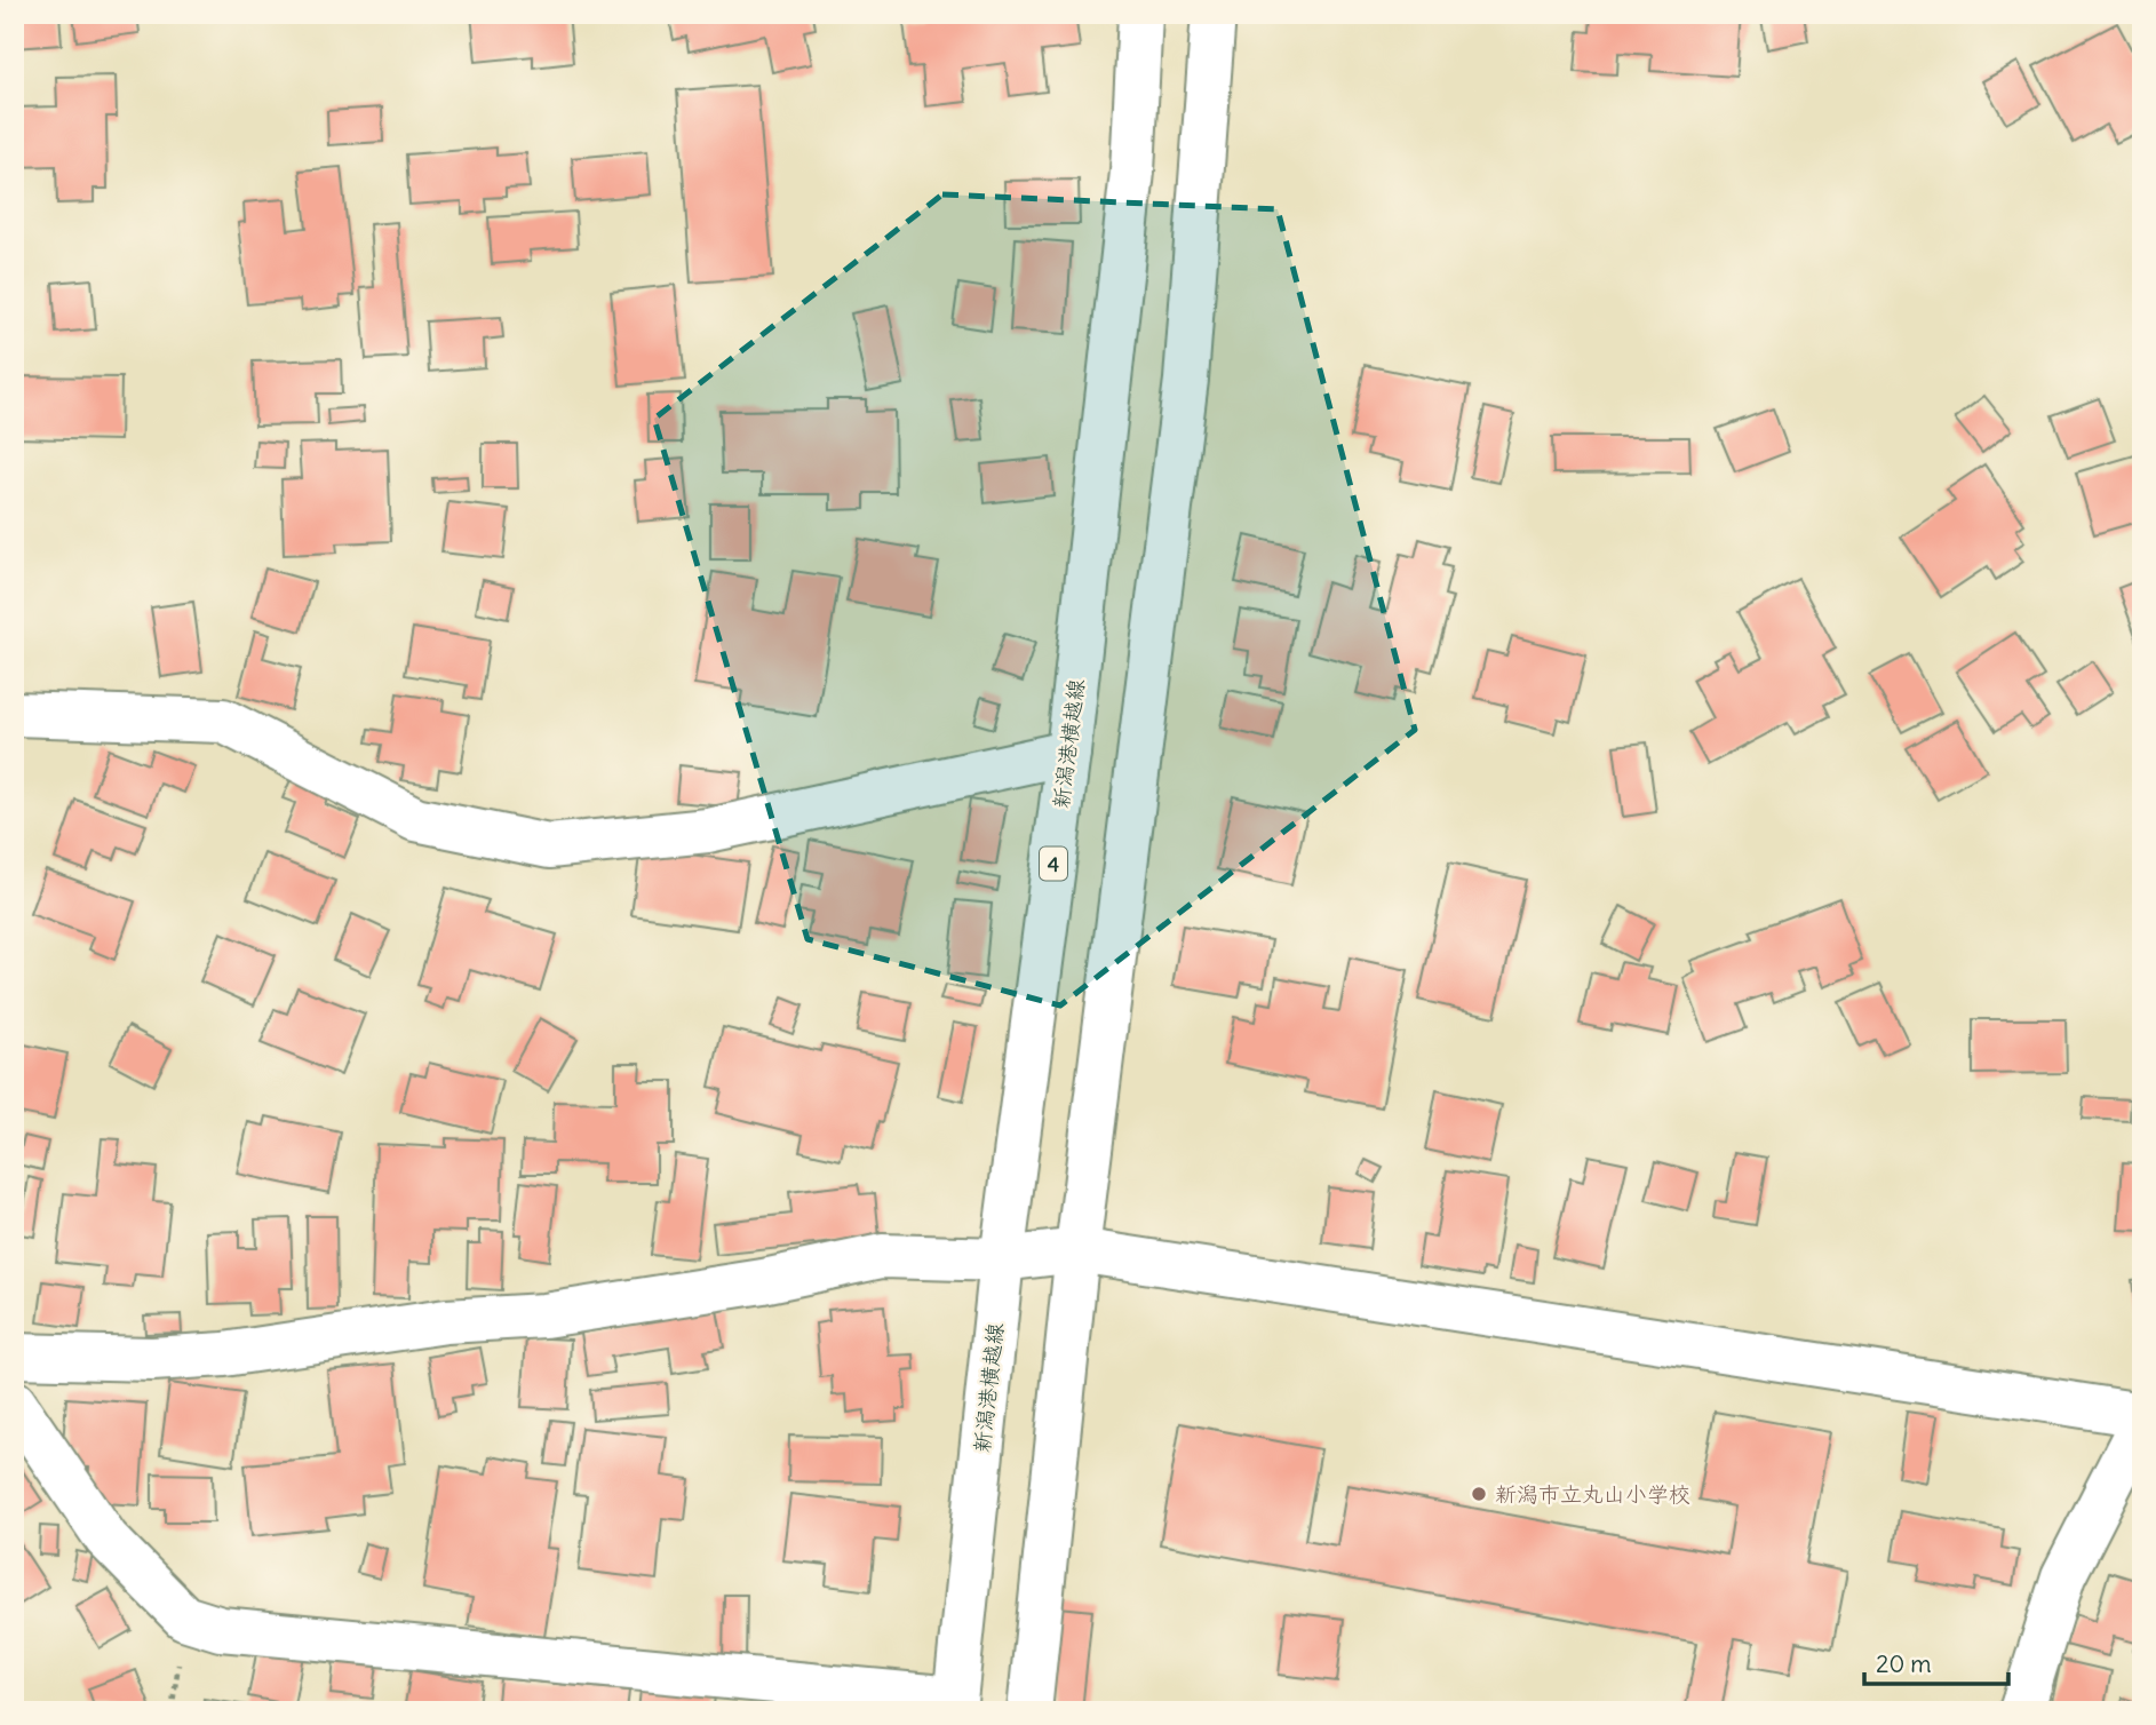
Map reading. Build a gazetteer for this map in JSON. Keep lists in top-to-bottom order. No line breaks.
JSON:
{"streets":{"street":["新潟港横越線","4"]},"places":["新潟市立丸山小学校"],"scale_bar":"20 m"}
